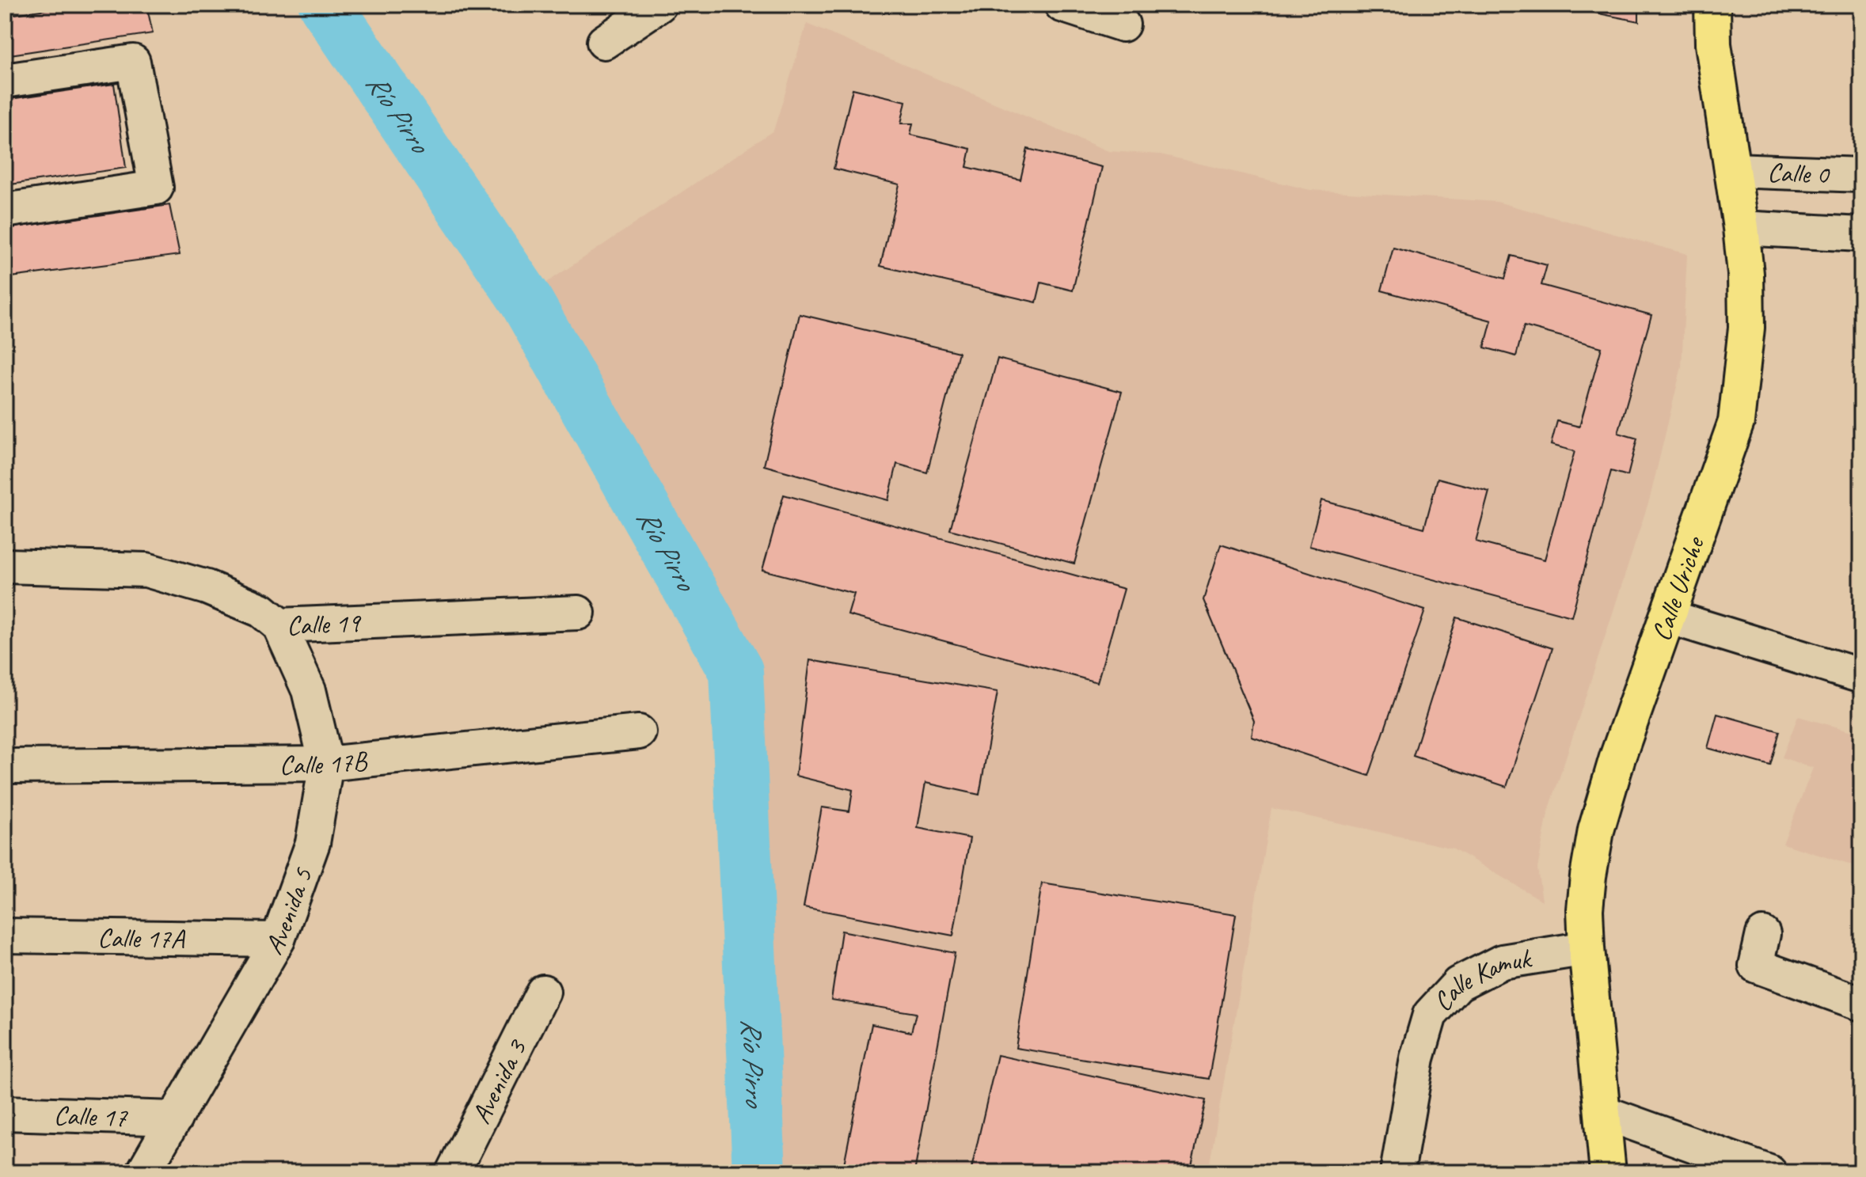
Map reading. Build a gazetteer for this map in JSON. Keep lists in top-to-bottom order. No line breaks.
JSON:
{"streets":{"main road":["Calle Uriche"],"street":["Calle 0","Calle 19","Calle 17B","Avenida 5","Calle 17A","Calle Kamuk","Avenida 3","Calle 17"]},"crossings":[["Calle 0","Calle Uriche"],["Calle Uriche","Calle Kamuk"],["Calle 19","Avenida 5"],["Calle 17B","Avenida 5"],["Avenida 5","Calle 17A"],["Avenida 5","Calle 17"]],"water":["Río Pirro"]}
